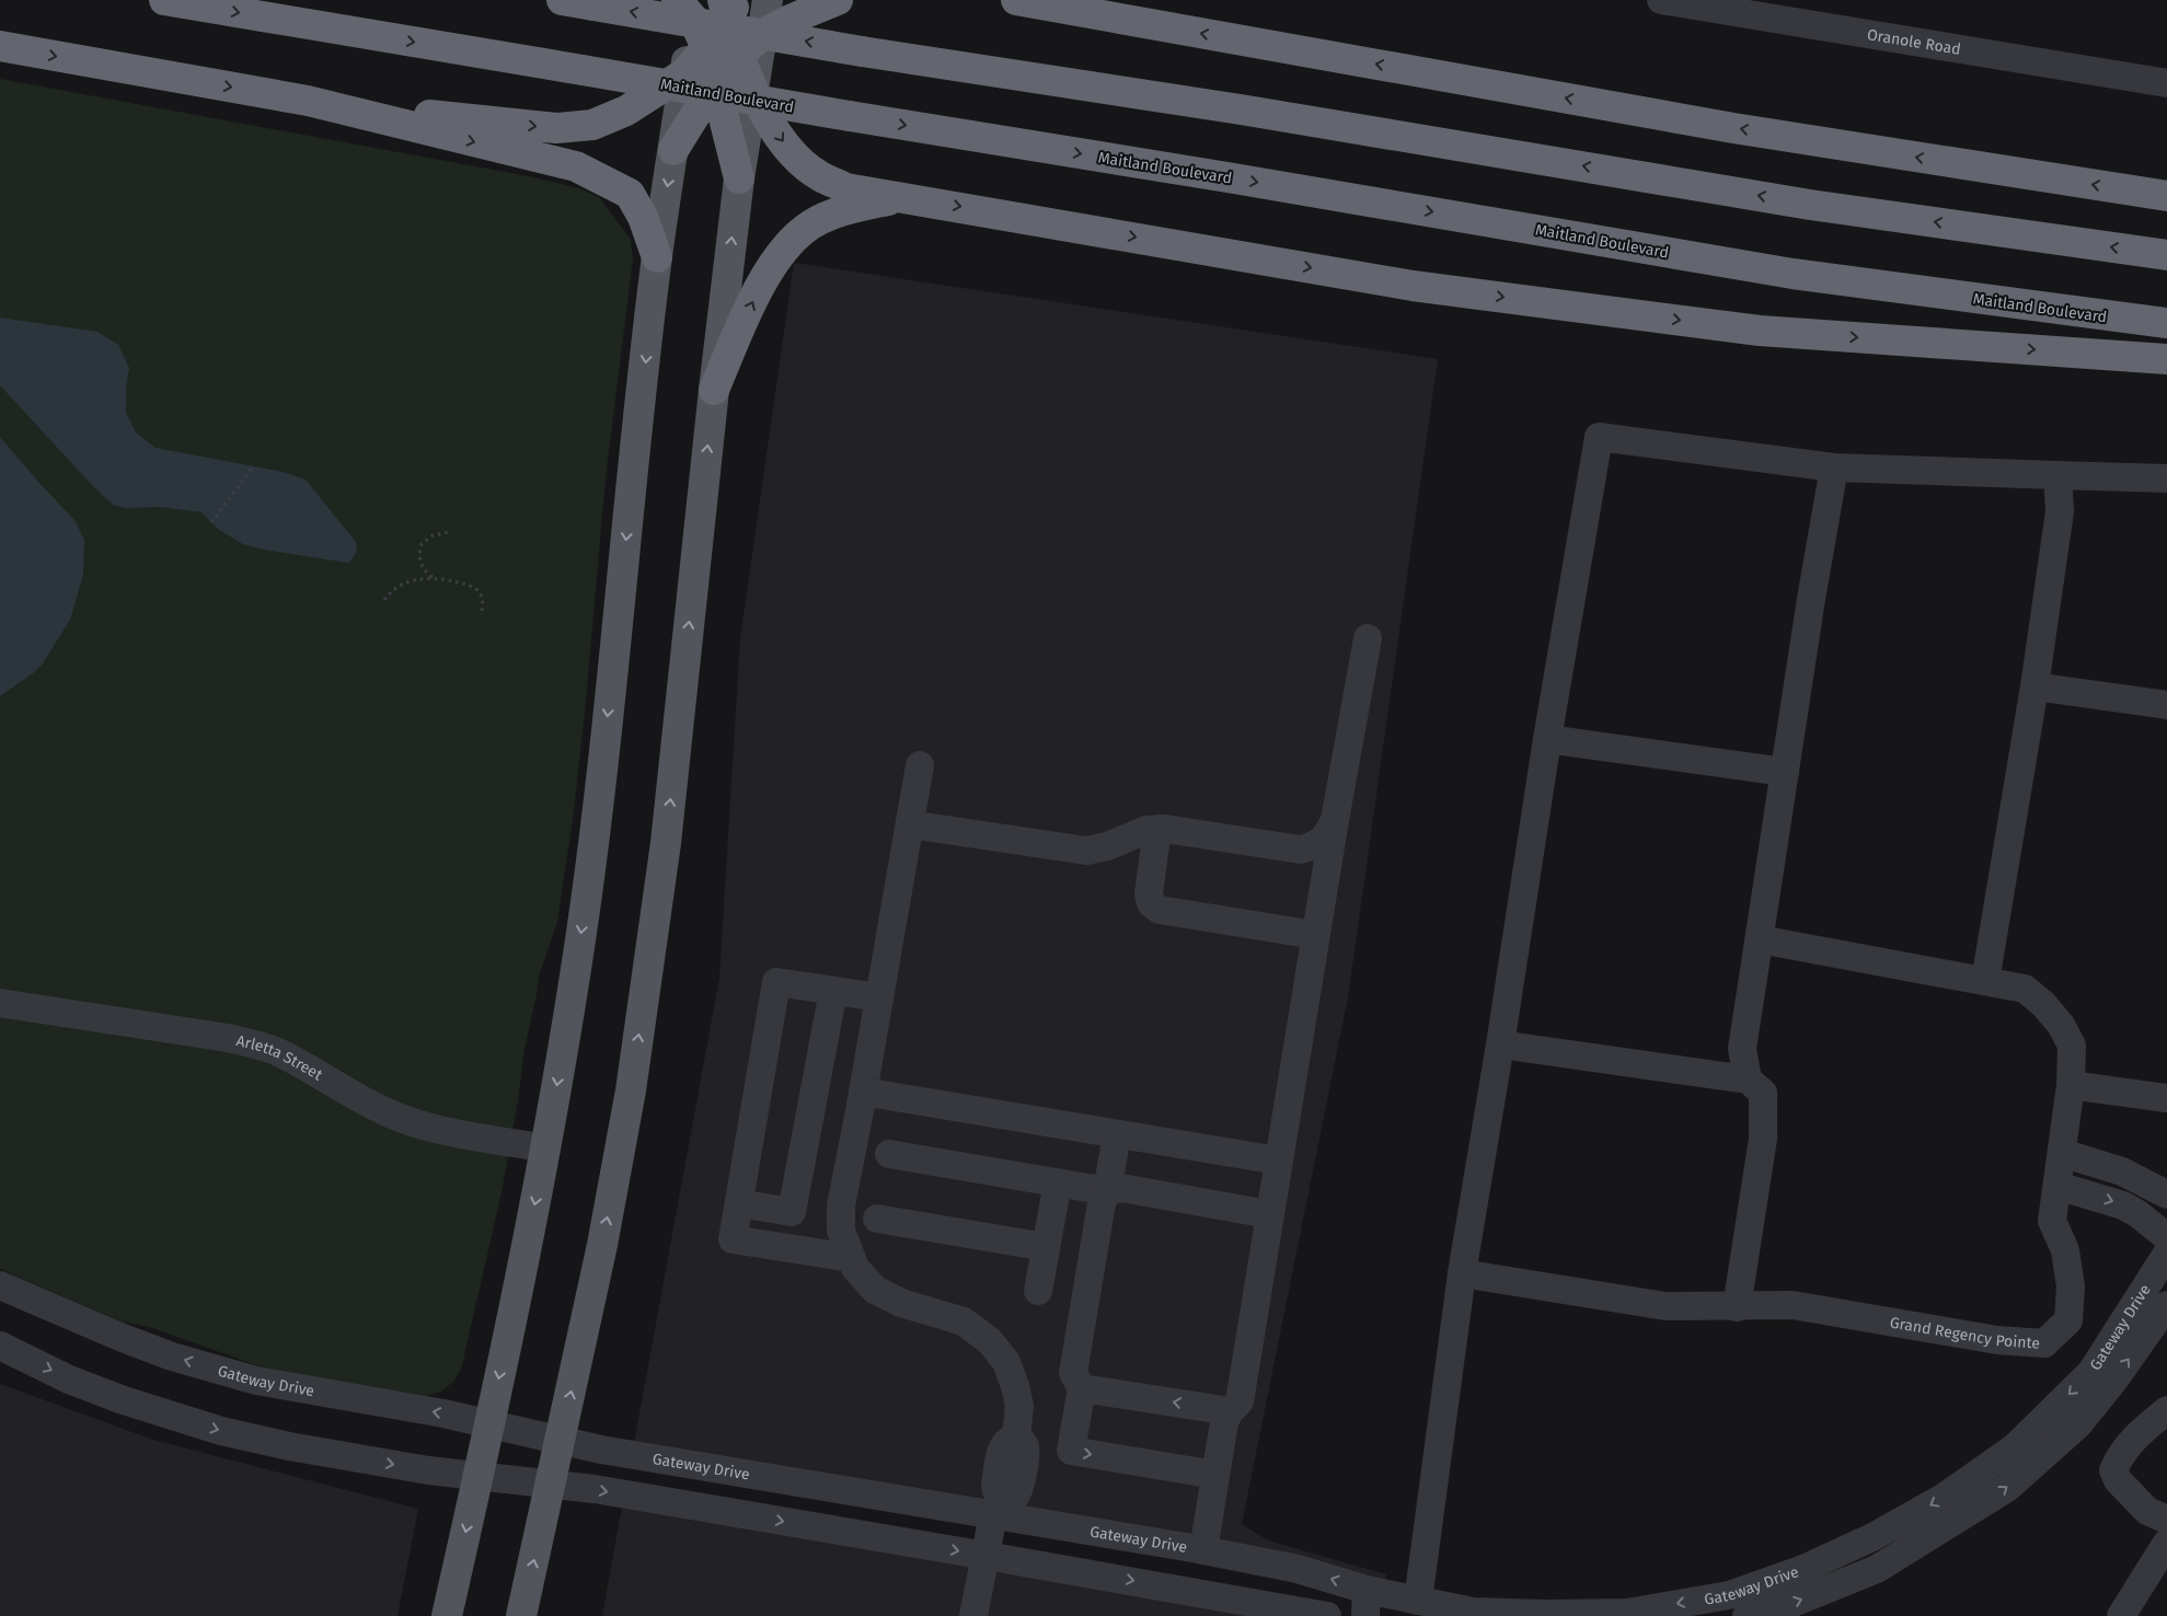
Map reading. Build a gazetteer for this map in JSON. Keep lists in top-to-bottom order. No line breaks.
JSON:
{"streets":{"highway":["Maitland Boulevard"],"street":["Oranole Road","Arletta Street","Gateway Drive","Grand Regency Pointe"]}}
